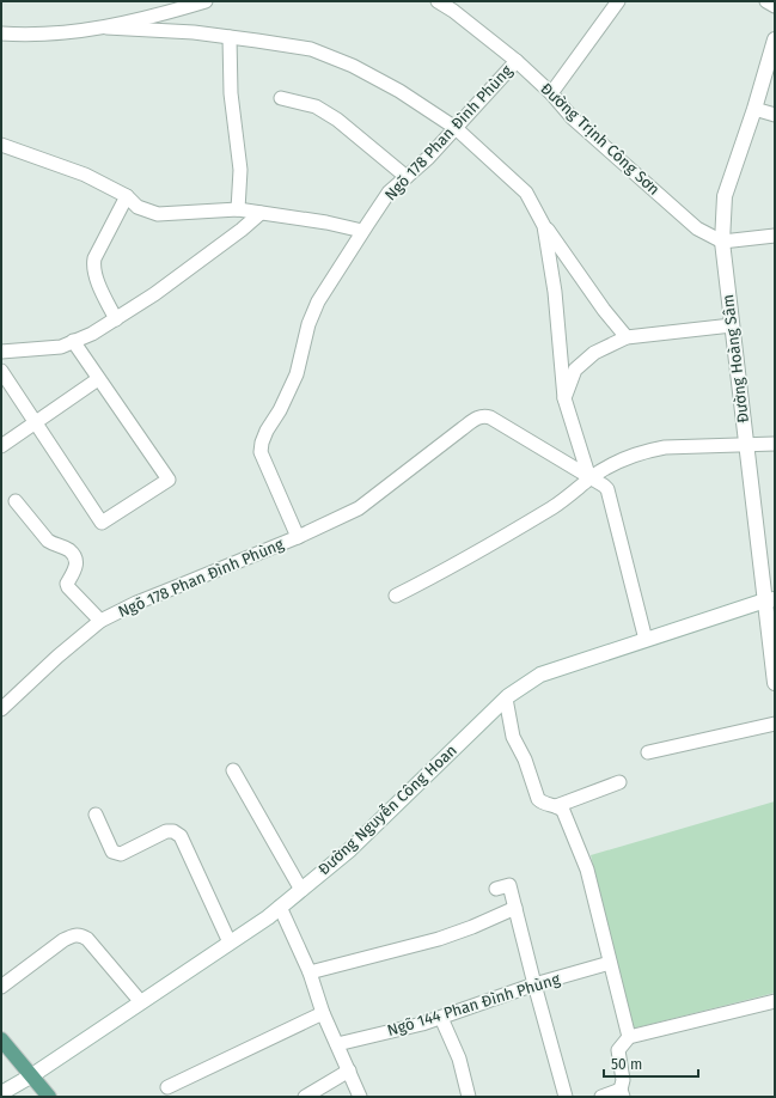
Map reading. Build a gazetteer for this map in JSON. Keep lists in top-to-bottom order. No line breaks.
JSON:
{"streets":{"main road":["Đường Hoàng Sâm","Đường Nguyễn Công Hoan"],"street":["Ngõ 178 Phan Đình Phùng","Đường Trịnh Công Sơn","Ngõ 144 Phan Đình Phùng"]},"crossings":[["Ngõ 178 Phan Đình Phùng","Đường Trịnh Công Sơn"],["Đường Trịnh Công Sơn","Đường Hoàng Sâm"],["Đường Hoàng Sâm","Đường Nguyễn Công Hoan"]],"scale_bar":"50 m"}
